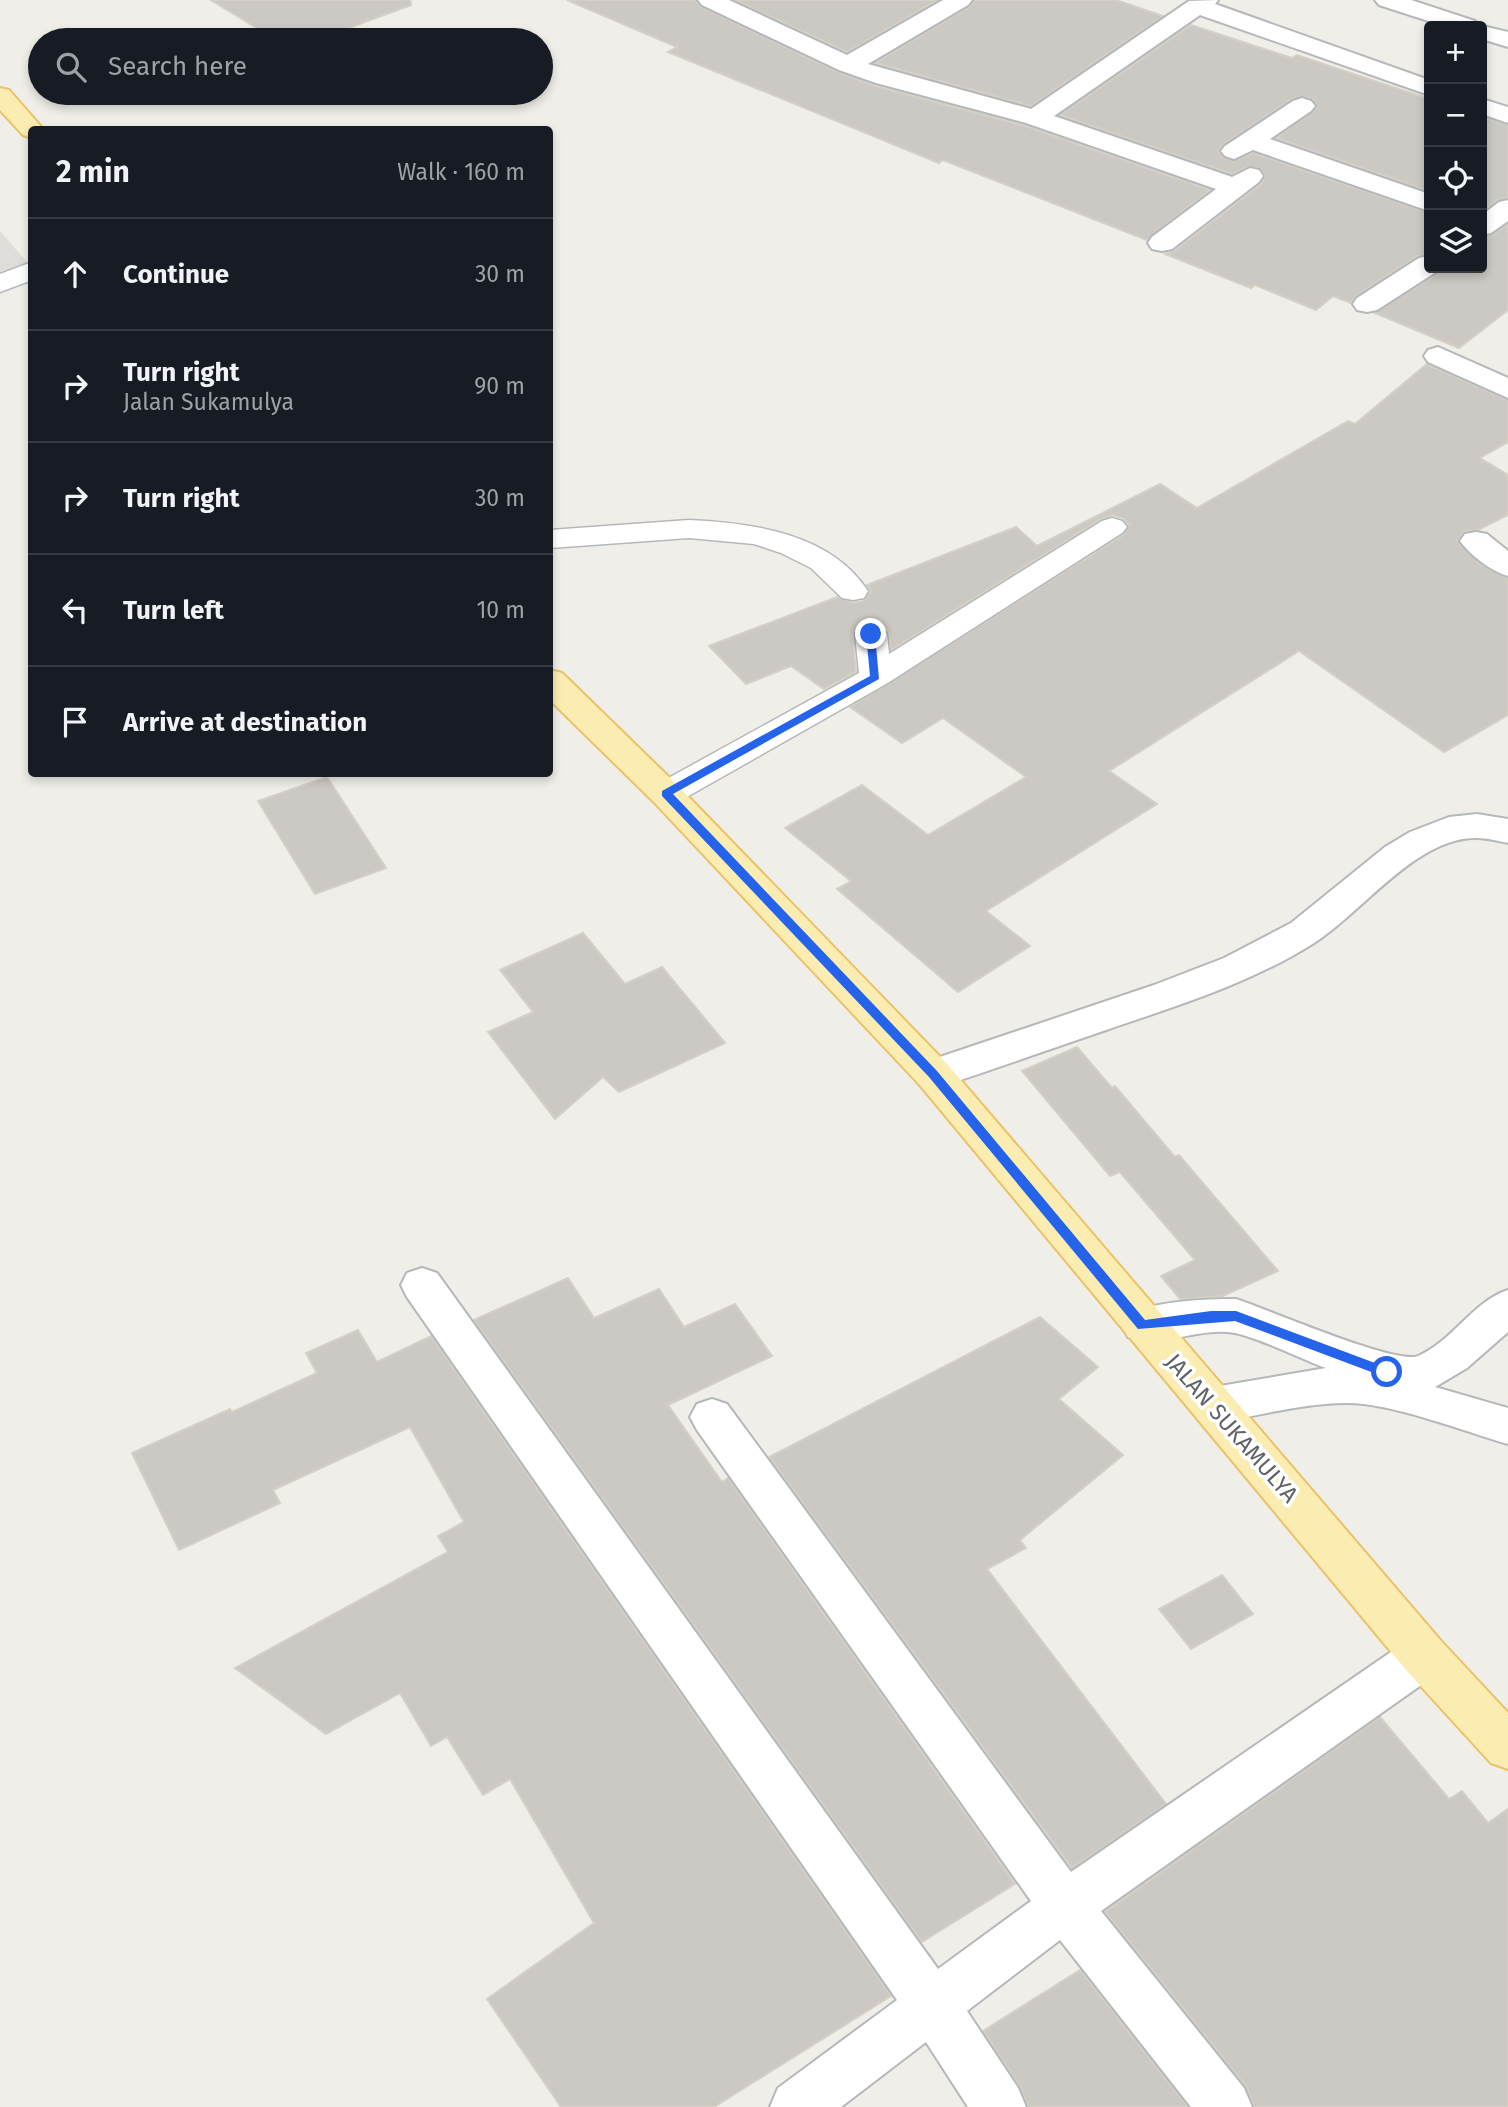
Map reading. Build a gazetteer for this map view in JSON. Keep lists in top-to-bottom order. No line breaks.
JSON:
{"streets":{"main road":["JALAN SUKAMULYA"]},"page":{"map_buttons":["+","−"],"search":"Search here","heading":["2 min","Walk · 160 m"],"list":[["Continue","30 m"],["Turn right","Jalan Sukamulya","90 m"],["Turn right","30 m"],["Turn left","10 m"],"Arrive at destination"]}}
